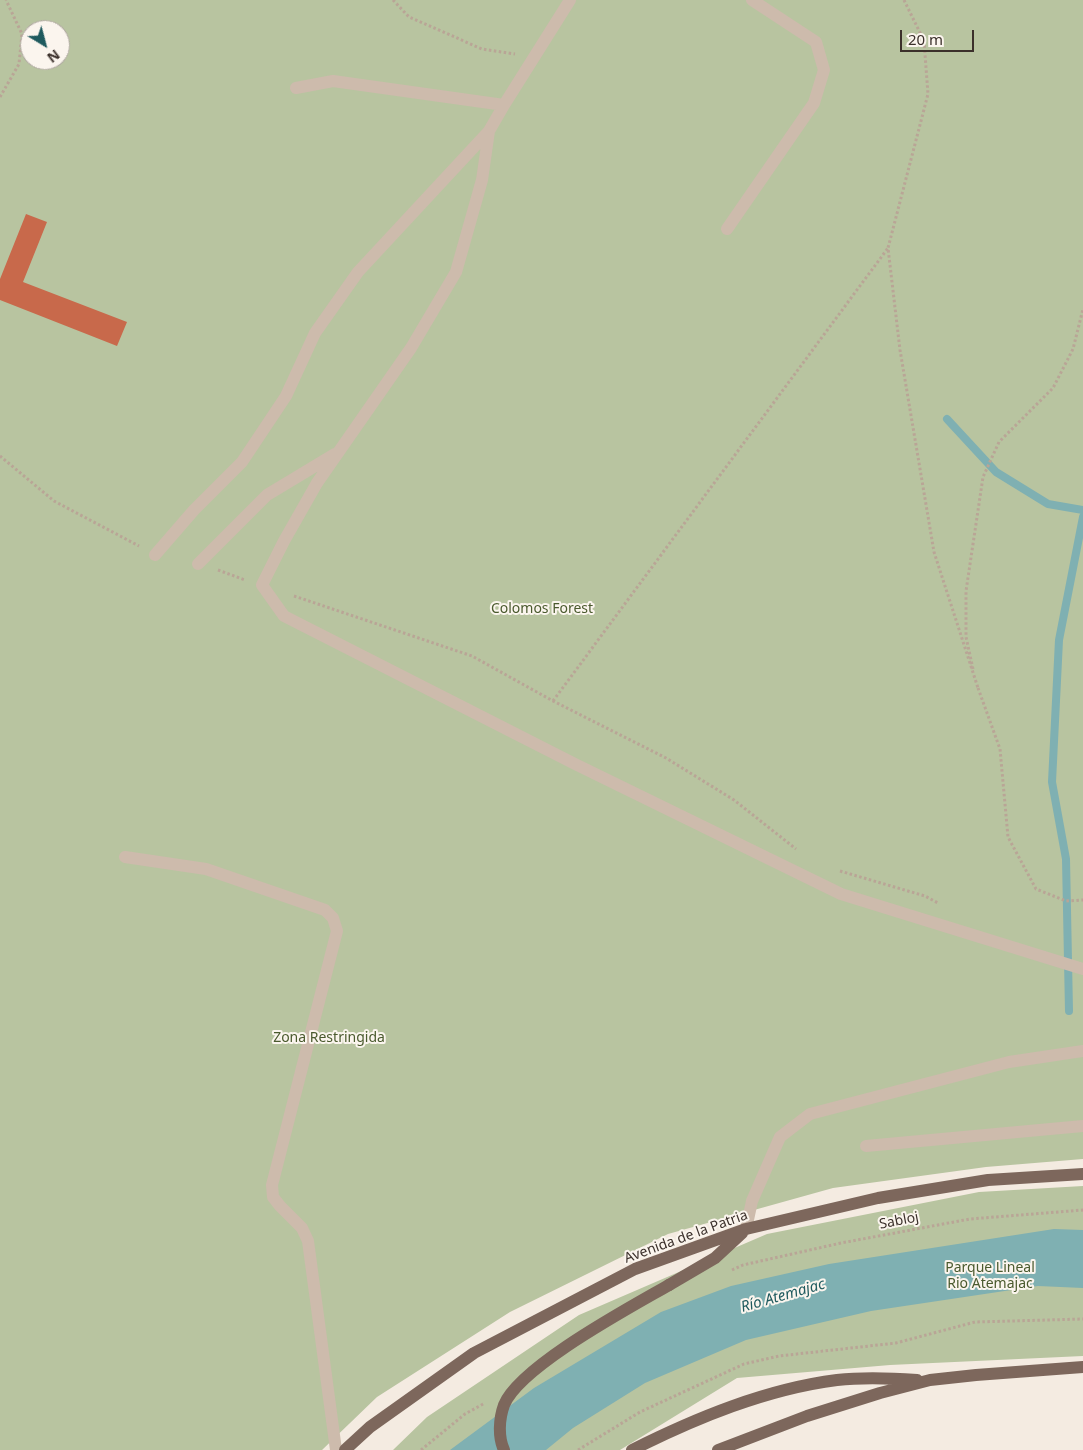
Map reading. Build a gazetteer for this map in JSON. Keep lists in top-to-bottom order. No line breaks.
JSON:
{"streets":{"main road":["Avenida de la Patria"],"path":["Sabloj"]},"water":["Río Atemajac"],"parks":["Colomos Forest","Zona Restringida","Parque Lineal Rio Atemajac"],"scale_bar":"20 m","north":"bottom right"}
